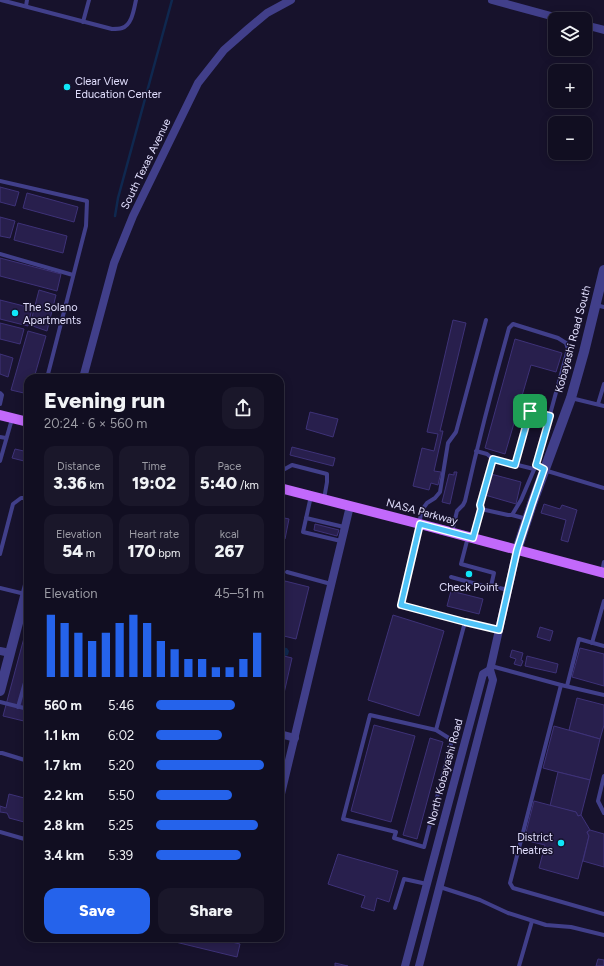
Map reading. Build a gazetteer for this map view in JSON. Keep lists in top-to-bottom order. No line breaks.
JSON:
{"streets":{"main road":["NASA Parkway"],"street":["South Texas Avenue","Kobayashi Road South","North Kobayashi Road"]},"crossings":[["Kobayashi Road South","NASA Parkway"],["Kobayashi Road South","North Kobayashi Road"],["NASA Parkway","North Kobayashi Road"]],"places":["Clear View Education Center","The Solano Apartments","Check Point","District Theatres"],"page":{"map_buttons":["+","−"],"heading":["Evening run","20:24 · 6 × 560 m"],"stats":[["Distance","3.36 km"],["Time","19:02"],["Pace","5:40 /km"],["Elevation","54 m"],["Heart rate","170 bpm"],["kcal","267"]],"chart":["Elevation","45–51 m"],"list":[{"name":"560 m","note":"5:46"},{"name":"1.1 km","note":"6:02"},{"name":"1.7 km","note":"5:20"},{"name":"2.2 km","note":"5:50"},{"name":"2.8 km","note":"5:25"},{"name":"3.4 km","note":"5:39"}],"buttons":["Save","Share"]}}
